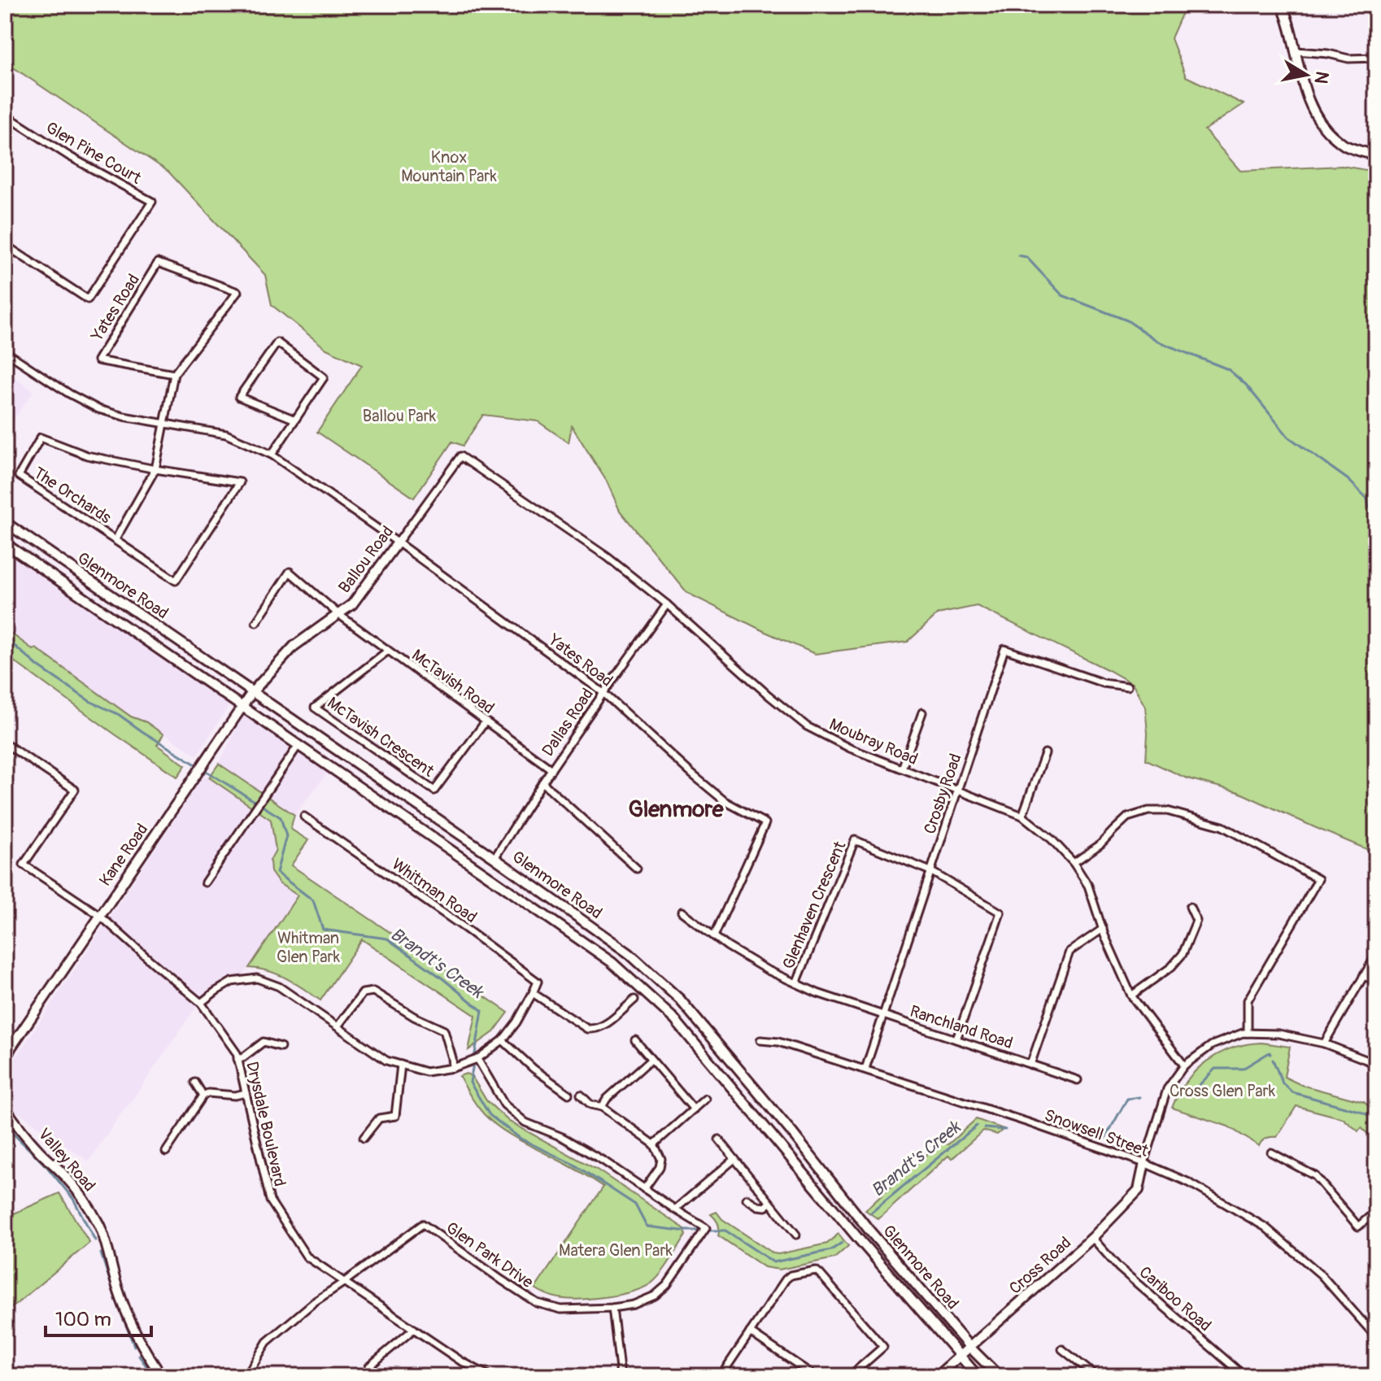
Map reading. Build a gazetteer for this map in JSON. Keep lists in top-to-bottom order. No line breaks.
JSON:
{"streets":{"main road":["Ballou Road","Glenmore Road","Kane Road","Valley Road","Cross Road"],"street":["Glen Pine Court","Yates Road","The Orchards","McTavish Road","Dallas Road","McTavish Crescent","Moubray Road","Crosby Road","Whitman Road","Glenhaven Crescent","Ranchland Road","Drysdale Boulevard","Snowsell Street","Glen Park Drive","Cariboo Road"]},"crossings":[["Yates Road","The Orchards"],["Yates Road","Ballou Road"],["Yates Road","Dallas Road"],["Ballou Road","Glenmore Road"],["Ballou Road","McTavish Road"],["Ballou Road","Moubray Road"],["Ballou Road","Kane Road"],["Glenmore Road","Dallas Road"],["Glenmore Road","Kane Road"],["Glenmore Road","Cross Road"],["McTavish Road","Dallas Road"],["McTavish Road","McTavish Crescent"],["Dallas Road","Moubray Road"],["Moubray Road","Crosby Road"],["Crosby Road","Glenhaven Crescent"],["Crosby Road","Ranchland Road"],["Crosby Road","Snowsell Street"],["Kane Road","Drysdale Boulevard"],["Drysdale Boulevard","Glen Park Drive"],["Snowsell Street","Cross Road"],["Cross Road","Cariboo Road"]],"districts":["Glenmore"],"water":["Brandt's Creek"],"parks":["Knox Mountain Park","Ballou Park","Whitman Glen Park","Cross Glen Park","Matera Glen Park"],"scale_bar":"100 m","north":"right"}
